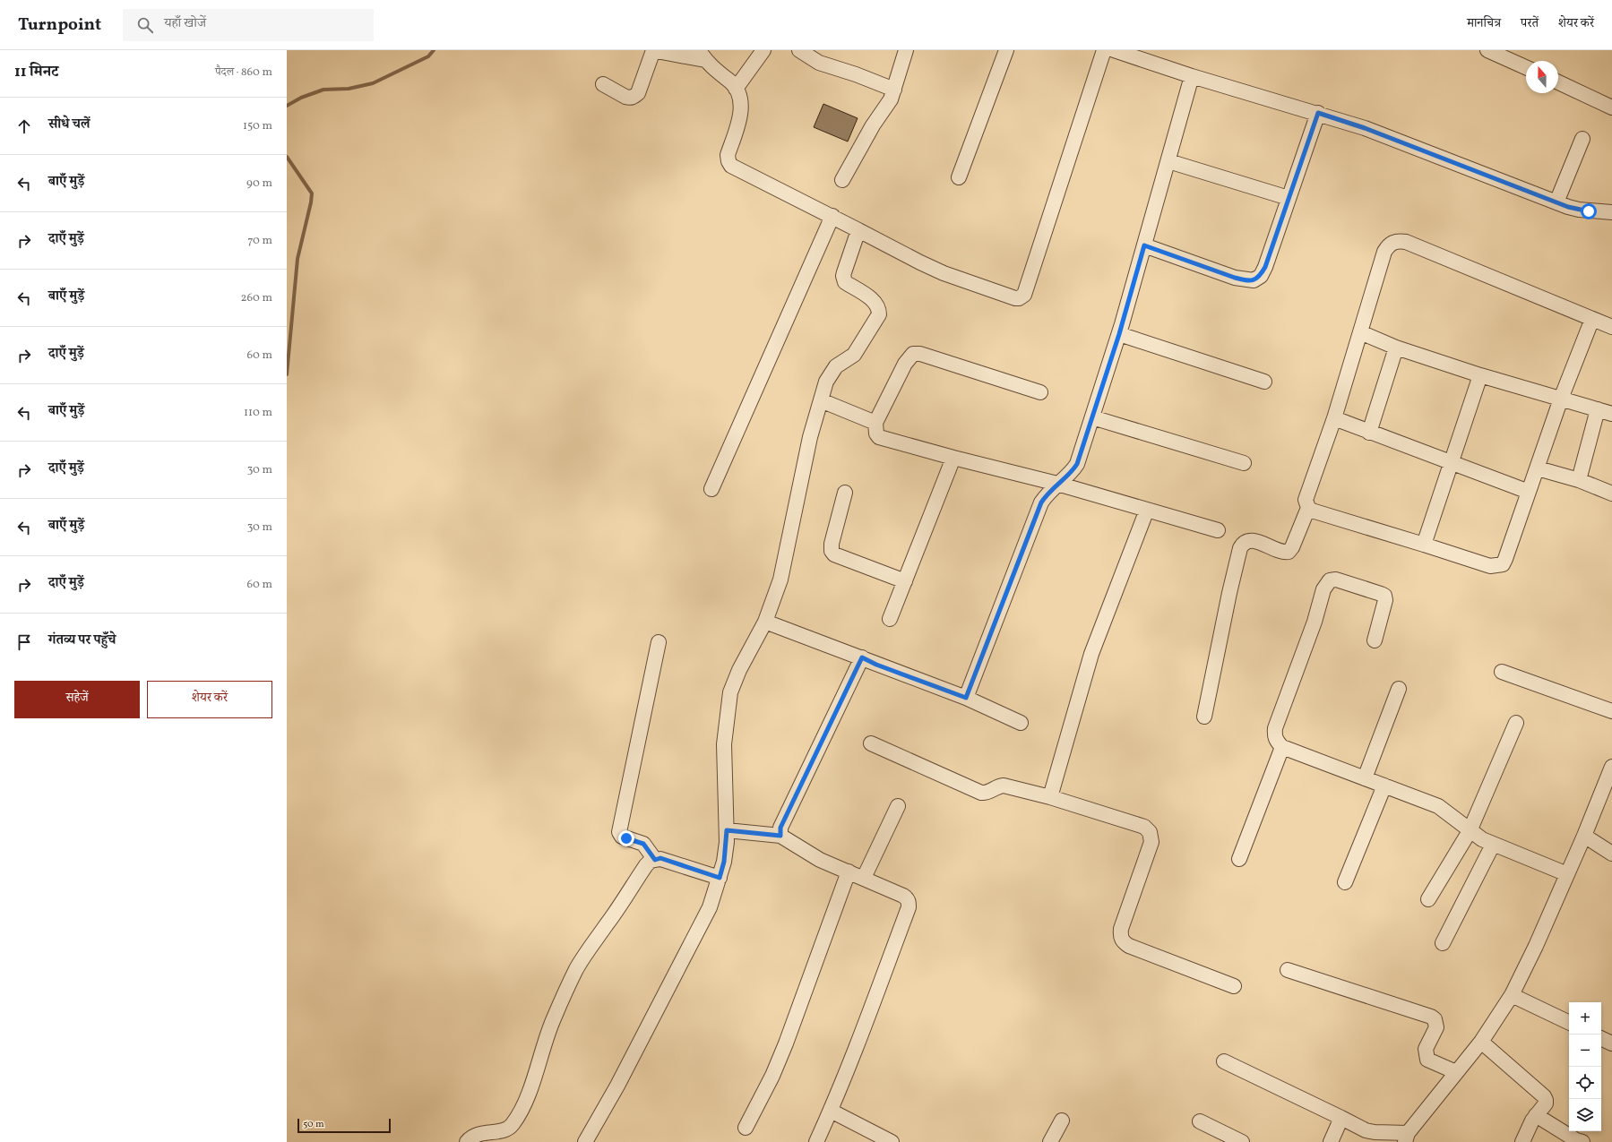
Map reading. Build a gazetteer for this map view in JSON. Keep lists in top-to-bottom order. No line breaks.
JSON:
{"scale_bar":"50 m","north":"top","page":{"header":"Turnpoint","search":"यहाँ खोजें","nav":["मानचित्र","परतें","शेयर करें"],"heading":["11 मिनट","पैदल · 860 m"],"list":[["सीधे चलें","150 m"],["बाएँ मुड़ें","90 m"],["दाएँ मुड़ें","70 m"],["बाएँ मुड़ें","260 m"],["दाएँ मुड़ें","60 m"],["बाएँ मुड़ें","110 m"],["दाएँ मुड़ें","30 m"],["बाएँ मुड़ें","30 m"],["दाएँ मुड़ें","60 m"],"गंतव्य पर पहुँचे"],"buttons":["सहेजें","शेयर करें"],"map_buttons":["+","−"],"scale":"50 m"}}
